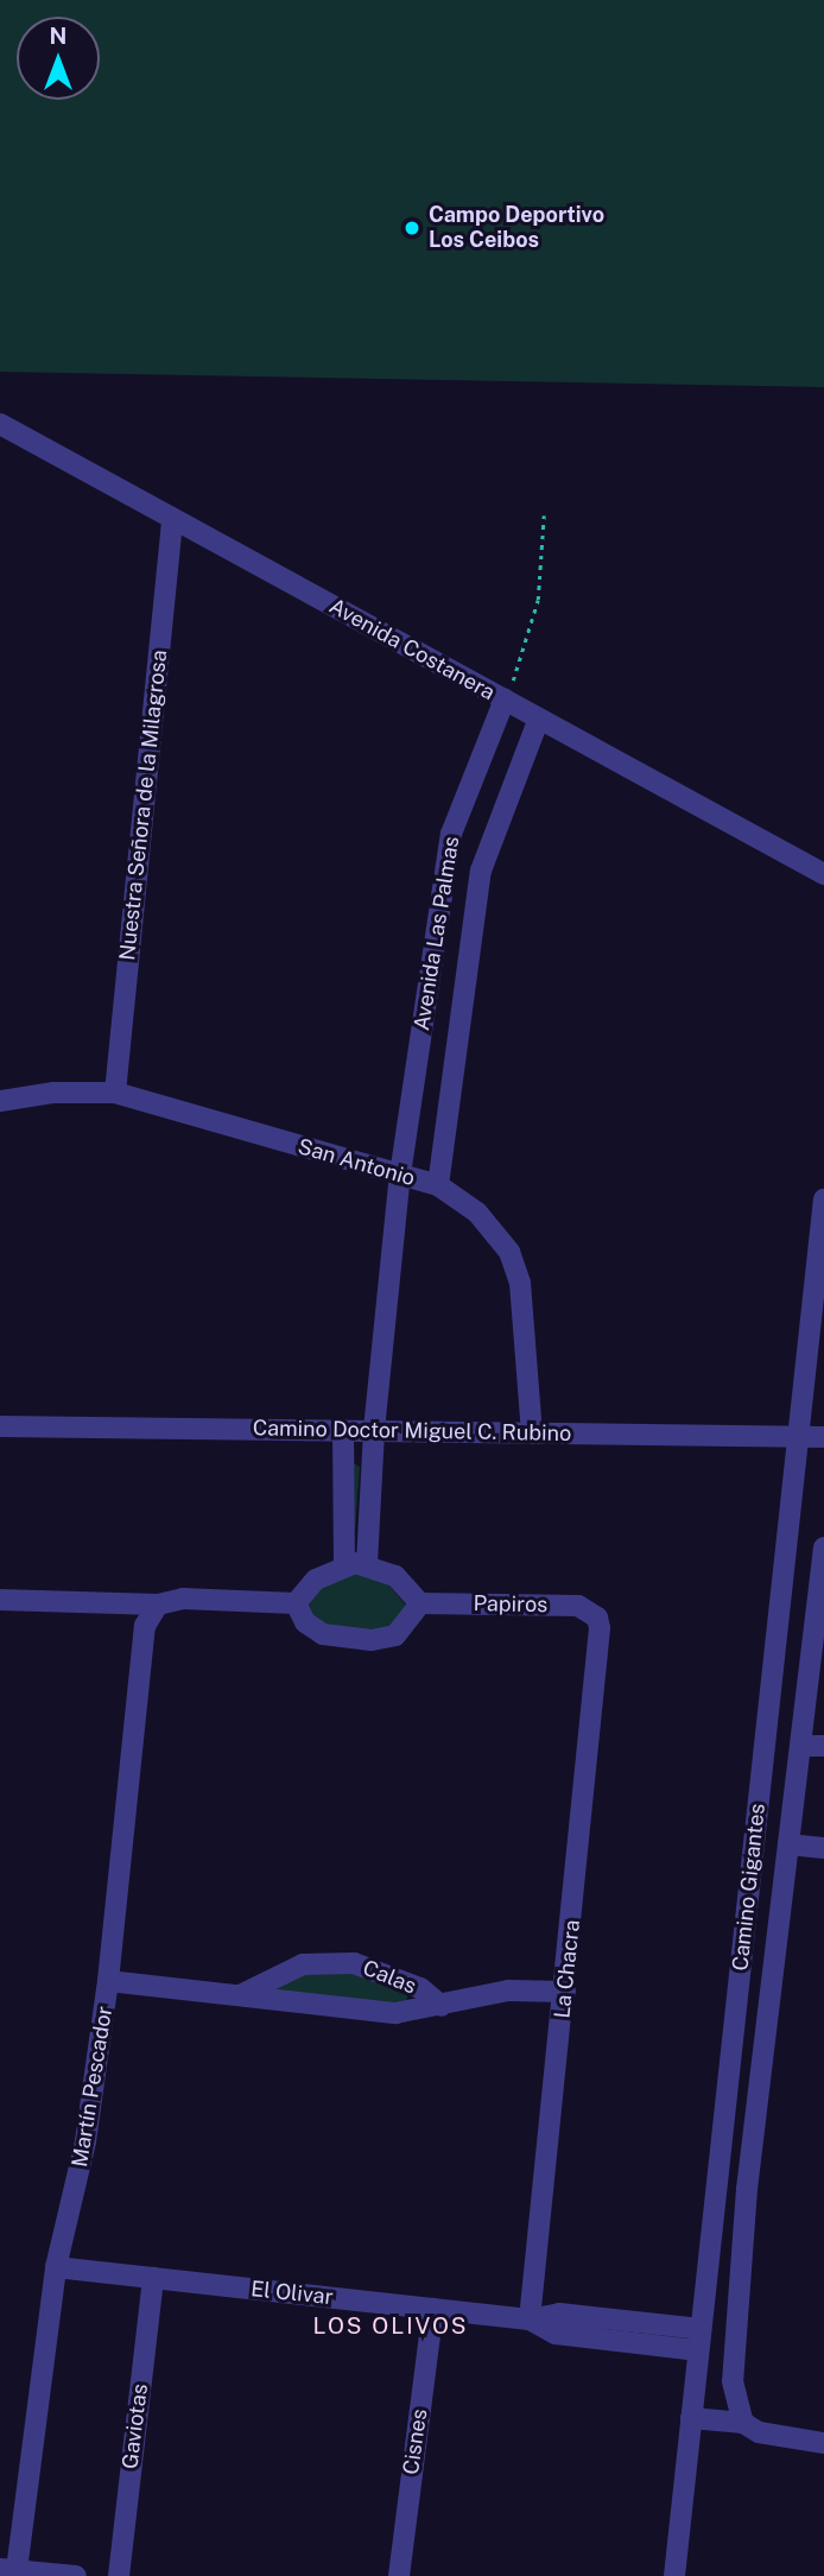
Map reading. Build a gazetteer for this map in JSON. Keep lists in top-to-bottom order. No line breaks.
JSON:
{"streets":{"street":["Avenida Costanera","Nuestra Señora de la Milagrosa","Avenida Las Palmas","San Antonio","Camino Doctor Miguel C. Rubino","Papiros","Camino Gigantes","La Chacra","Calas","Martín Pescador","El Olivar","Gaviotas","Cisnes"]},"crossings":[["Avenida Costanera","Nuestra Señora de la Milagrosa"],["Avenida Costanera","Avenida Las Palmas"],["Nuestra Señora de la Milagrosa","San Antonio"],["Avenida Las Palmas","San Antonio"],["Avenida Las Palmas","Camino Doctor Miguel C. Rubino"],["San Antonio","Camino Doctor Miguel C. Rubino"],["Camino Doctor Miguel C. Rubino","Camino Gigantes"],["Papiros","La Chacra"],["Camino Gigantes","El Olivar"],["La Chacra","Calas"],["La Chacra","El Olivar"],["Calas","Martín Pescador"],["Martín Pescador","El Olivar"],["El Olivar","Gaviotas"],["El Olivar","Cisnes"]],"districts":["LOS OLIVOS"],"places":["Campo Deportivo Los Ceibos"],"north":"top"}
